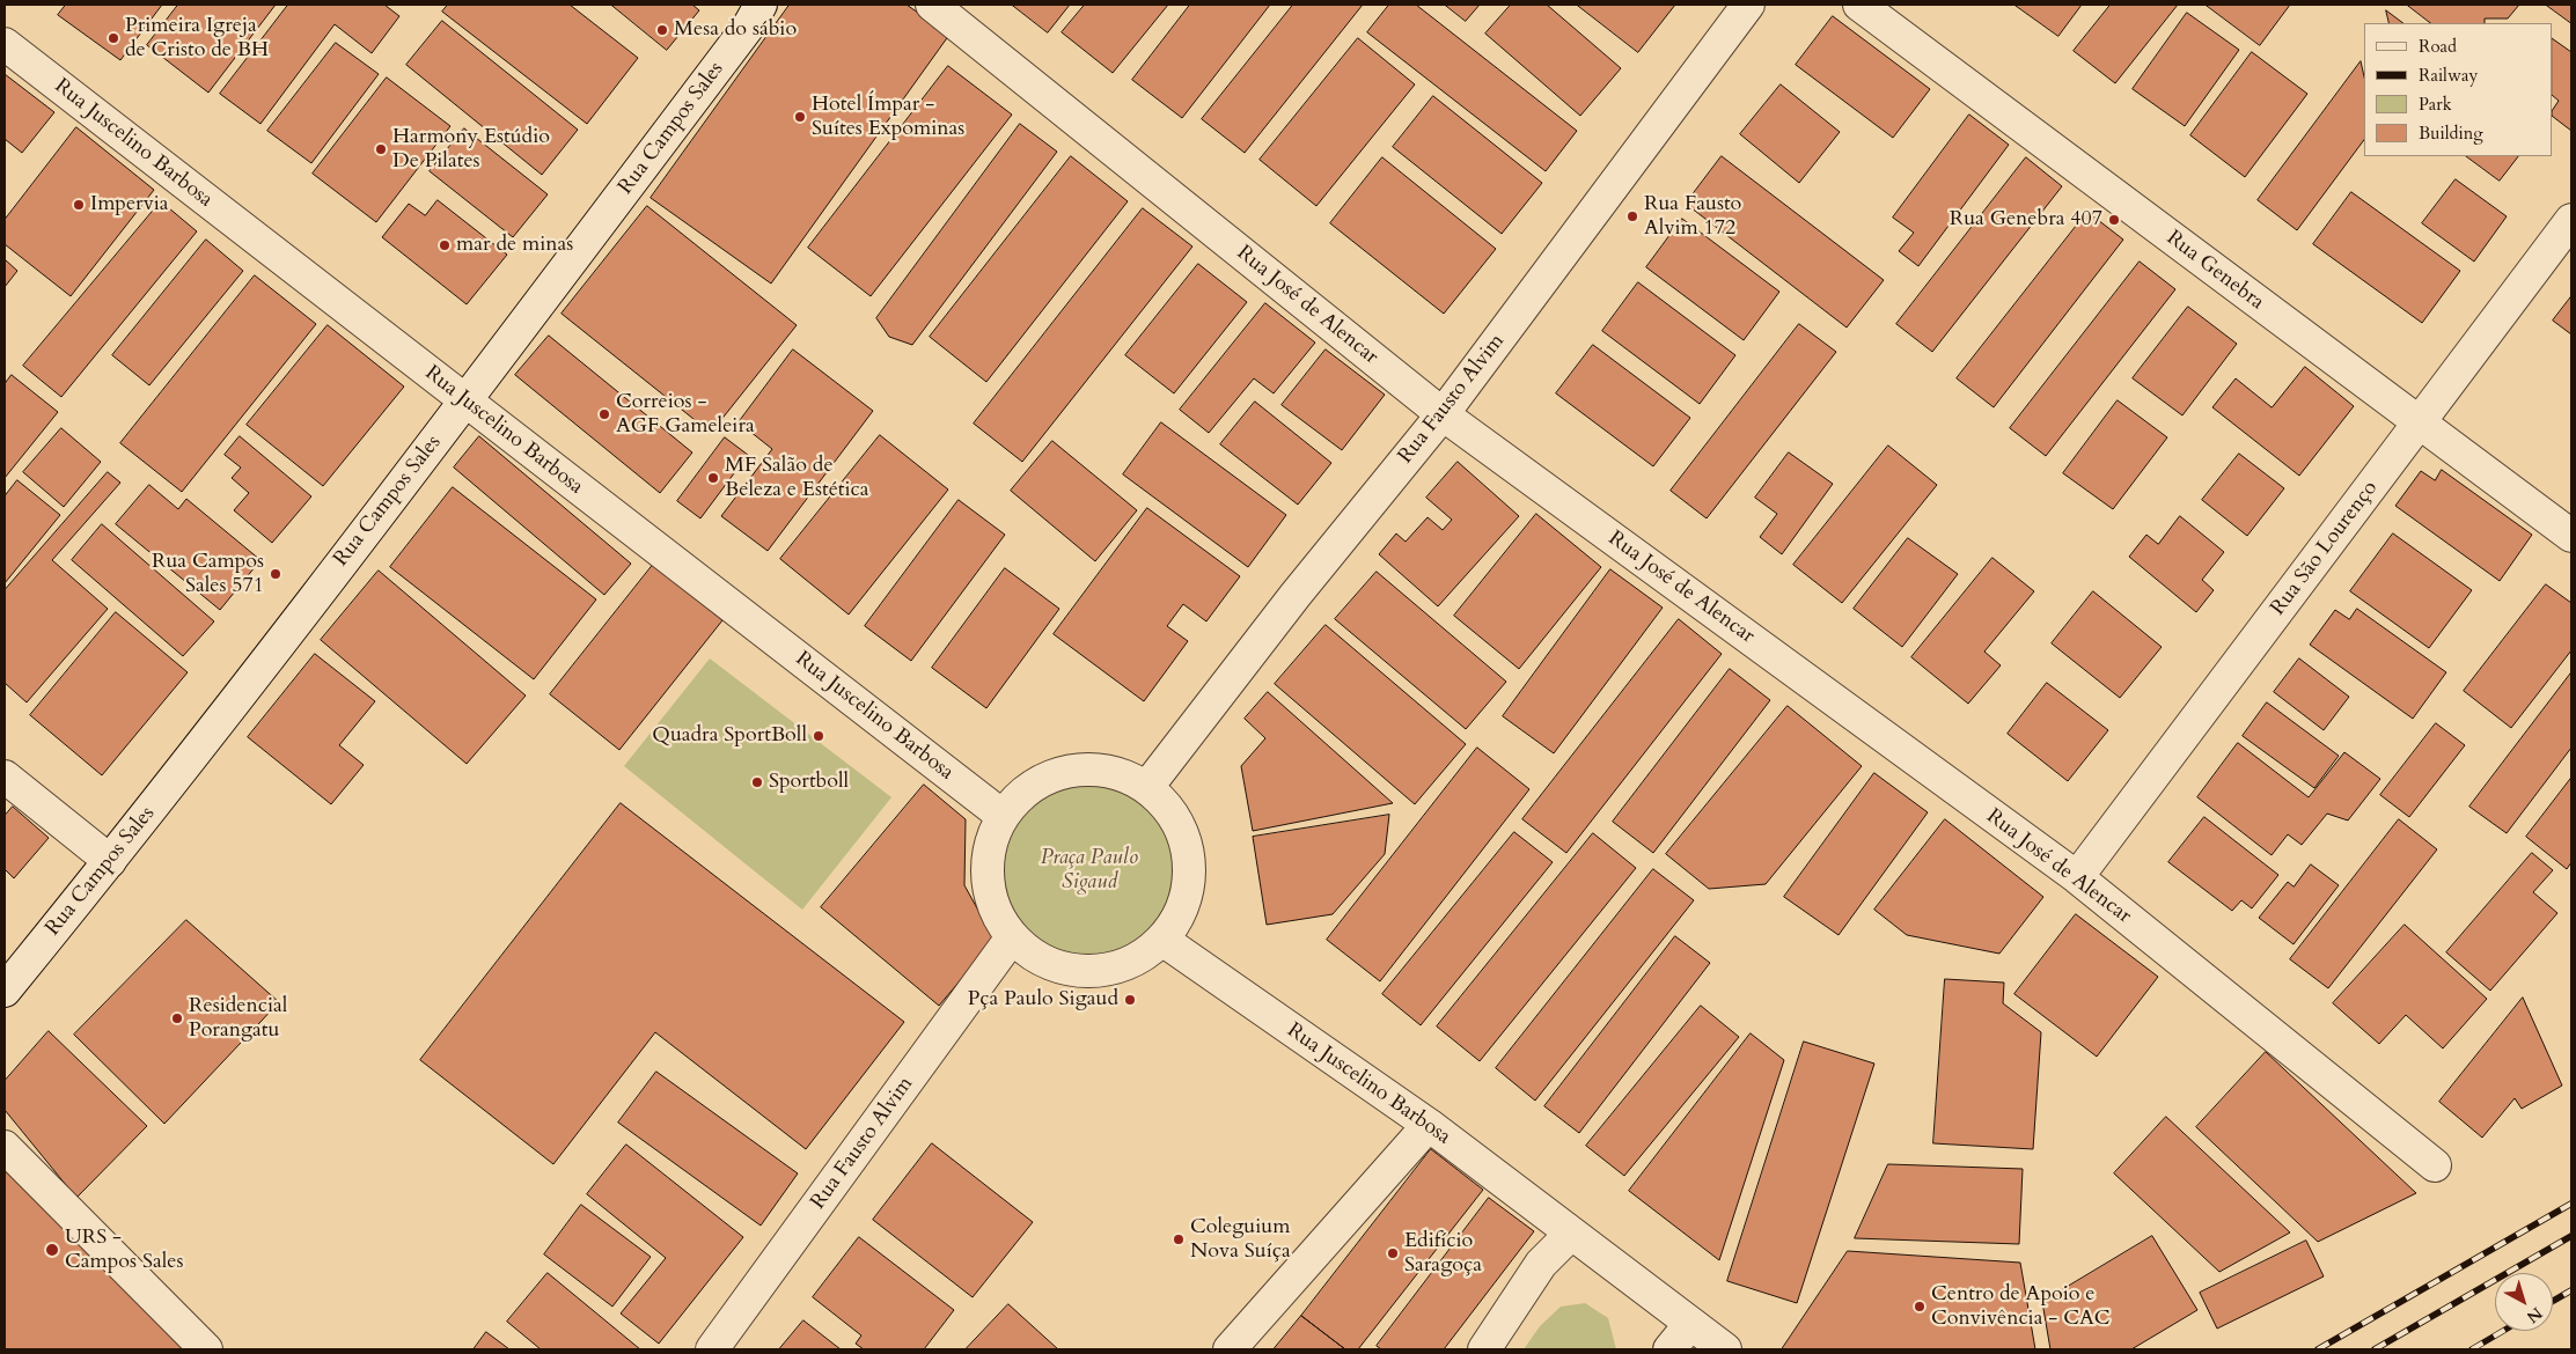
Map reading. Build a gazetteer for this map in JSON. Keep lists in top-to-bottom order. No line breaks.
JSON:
{"streets":{"street":["Rua Campos Sales","Rua Juscelino Barbosa","Rua Genebra","Rua José de Alencar","Rua Fausto Alvim","Rua São Lourenço"]},"crossings":[["Rua Campos Sales","Rua Juscelino Barbosa"],["Rua Juscelino Barbosa","Rua Fausto Alvim"],["Rua Genebra","Rua São Lourenço"],["Rua José de Alencar","Rua Fausto Alvim"],["Rua José de Alencar","Rua São Lourenço"]],"parks":["Praça Paulo Sigaud"],"places":["Mesa do sábio","Primeira Igreja de Cristo de BH","Hotel Ímpar - Suítes Expominas","Harmony Estúdio De Pilates","Impervia","Rua Fausto Alvim 172","Rua Genebra 407","mar de minas","Correios - AGF Gameleira","MF Salão de Beleza e Estética","Rua Campos Sales 571","Quadra SportBoll","Sportboll","Pça Paulo Sigaud","Residencial Porangatu","Coleguium Nova Suíça","URS - Campos Sales","Edifício Saragoça","Centro de Apoio e Convivência - CAC"],"legend":["Road","Railway","Park","Building"],"north":"bottom right"}
